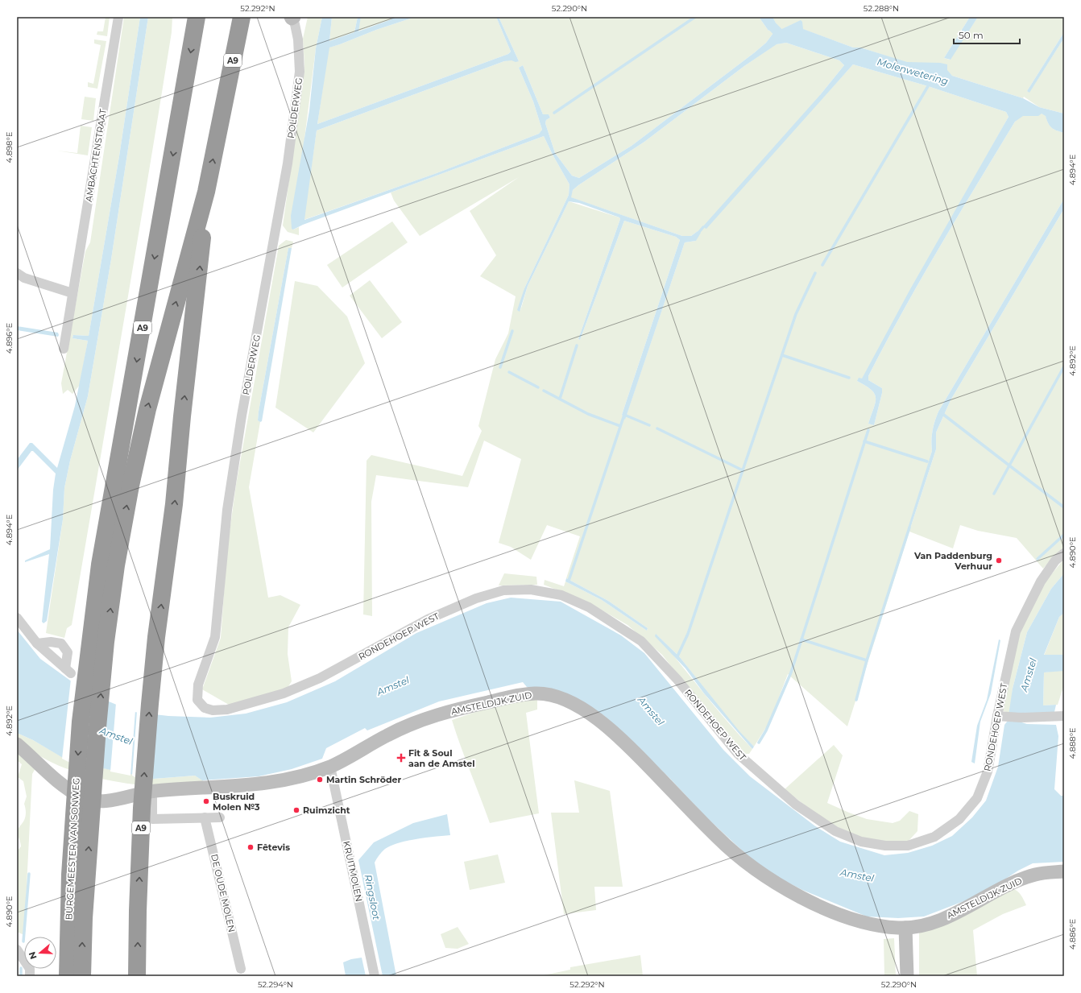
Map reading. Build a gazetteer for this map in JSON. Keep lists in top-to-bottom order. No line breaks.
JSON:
{"streets":{"highway":["A9","BURGEMEESTER VAN SONWEG"],"street":["POLDERWEG","AMBACHTENSTRAAT","RONDEHOEP WEST","AMSTELDIJK ZUID","KRUITMOLEN","DE OUDE MOLEN"]},"crossings":[["A9","BURGEMEESTER VAN SONWEG"],["POLDERWEG","RONDEHOEP WEST"],["AMSTELDIJK ZUID","KRUITMOLEN"]],"water":["Molenwetering","Amstel","Ringsloot"],"places":{"other":["Van Paddenburg Verhuur","Martin Schröder","Buskruid Molen №3","Ruimzicht","Fêtevis"],"health":["Fit & Soul aan de Amstel"]},"scale_bar":"50 m","north":"left","coordinates":["52.292°N","52.290°N","52.288°N","4.898°E","4.894°E","4.896°E","4.892°E","4.890°E","4.888°E","4.886°E","52.294°N"]}
